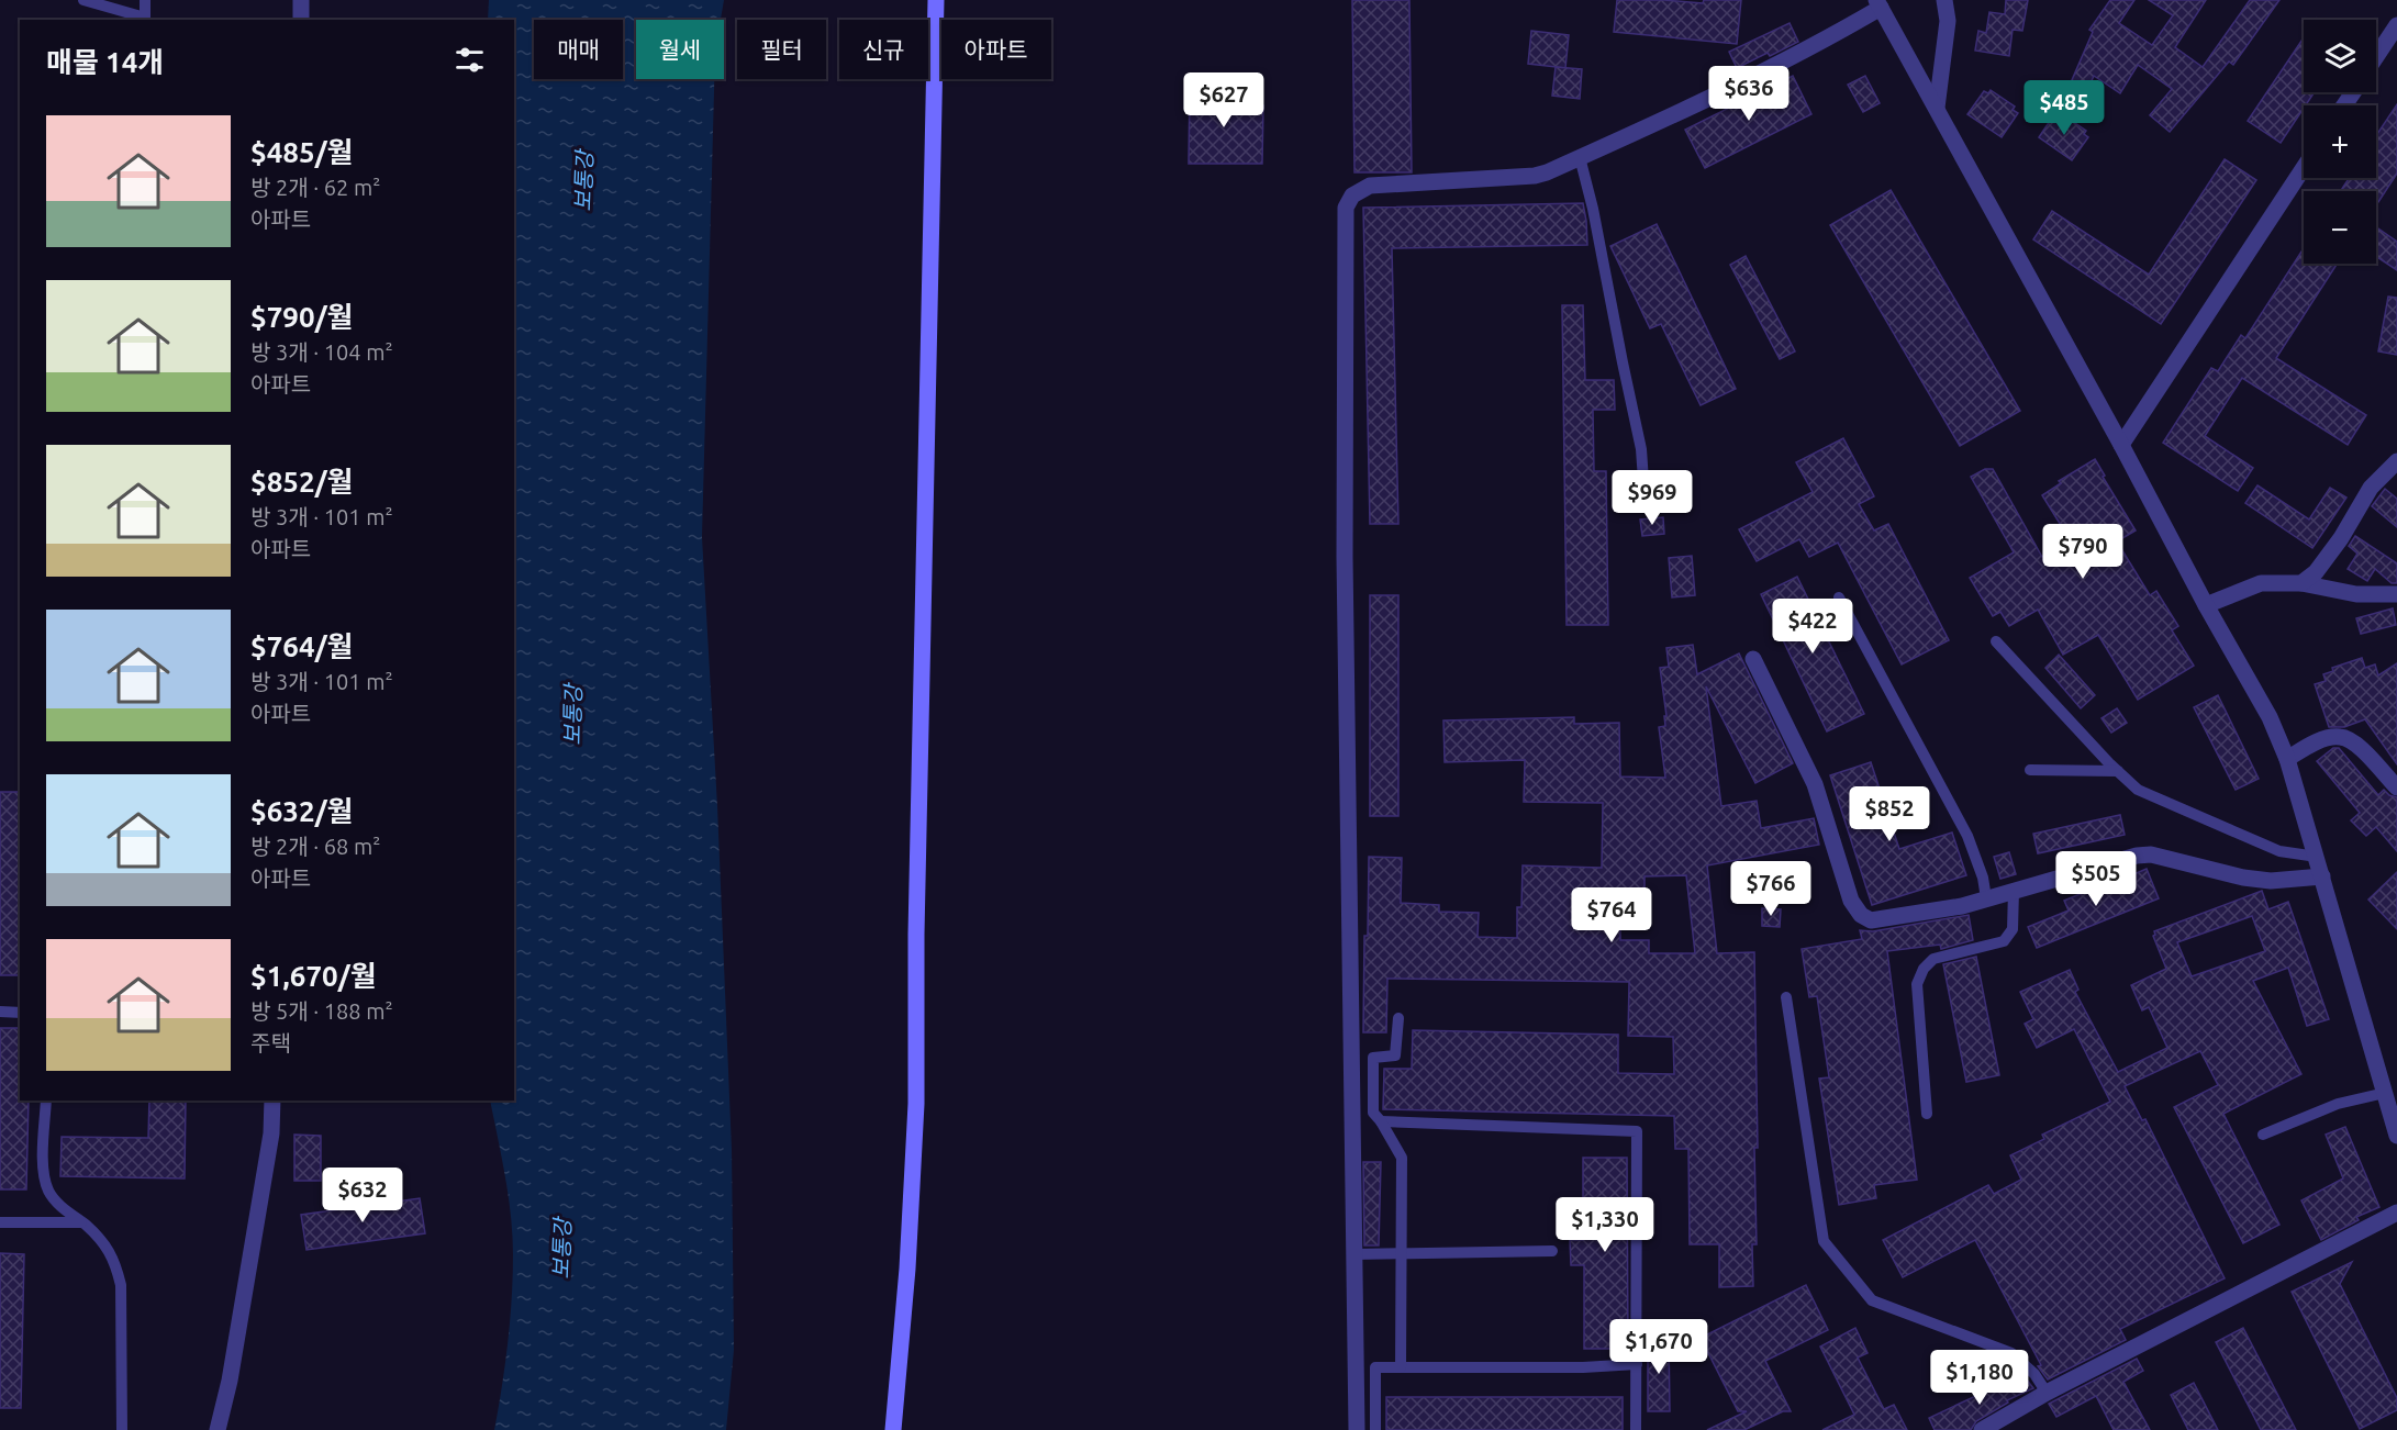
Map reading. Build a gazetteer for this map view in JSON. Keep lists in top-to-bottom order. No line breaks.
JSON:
{"water":["보통강"],"page":{"map_buttons":["+","−"],"chip":["매매","월세","필터","신규","아파트"],"heading":"매물 14개","price":["$636","$627","$485","$969","$790","$422","$852","$505","$766","$764","$632","$1,330","$1,670","$1,180"],"list":[{"name":"$485/월","note":"방 2개 · 62 m² · 아파트"},{"name":"$790/월","note":"방 3개 · 104 m² · 아파트"},{"name":"$852/월","note":"방 3개 · 101 m² · 아파트"},{"name":"$764/월","note":"방 3개 · 101 m² · 아파트"},{"name":"$632/월","note":"방 2개 · 68 m² · 아파트"},{"name":"$1,670/월","note":"방 5개 · 188 m² · 주택"}]}}
